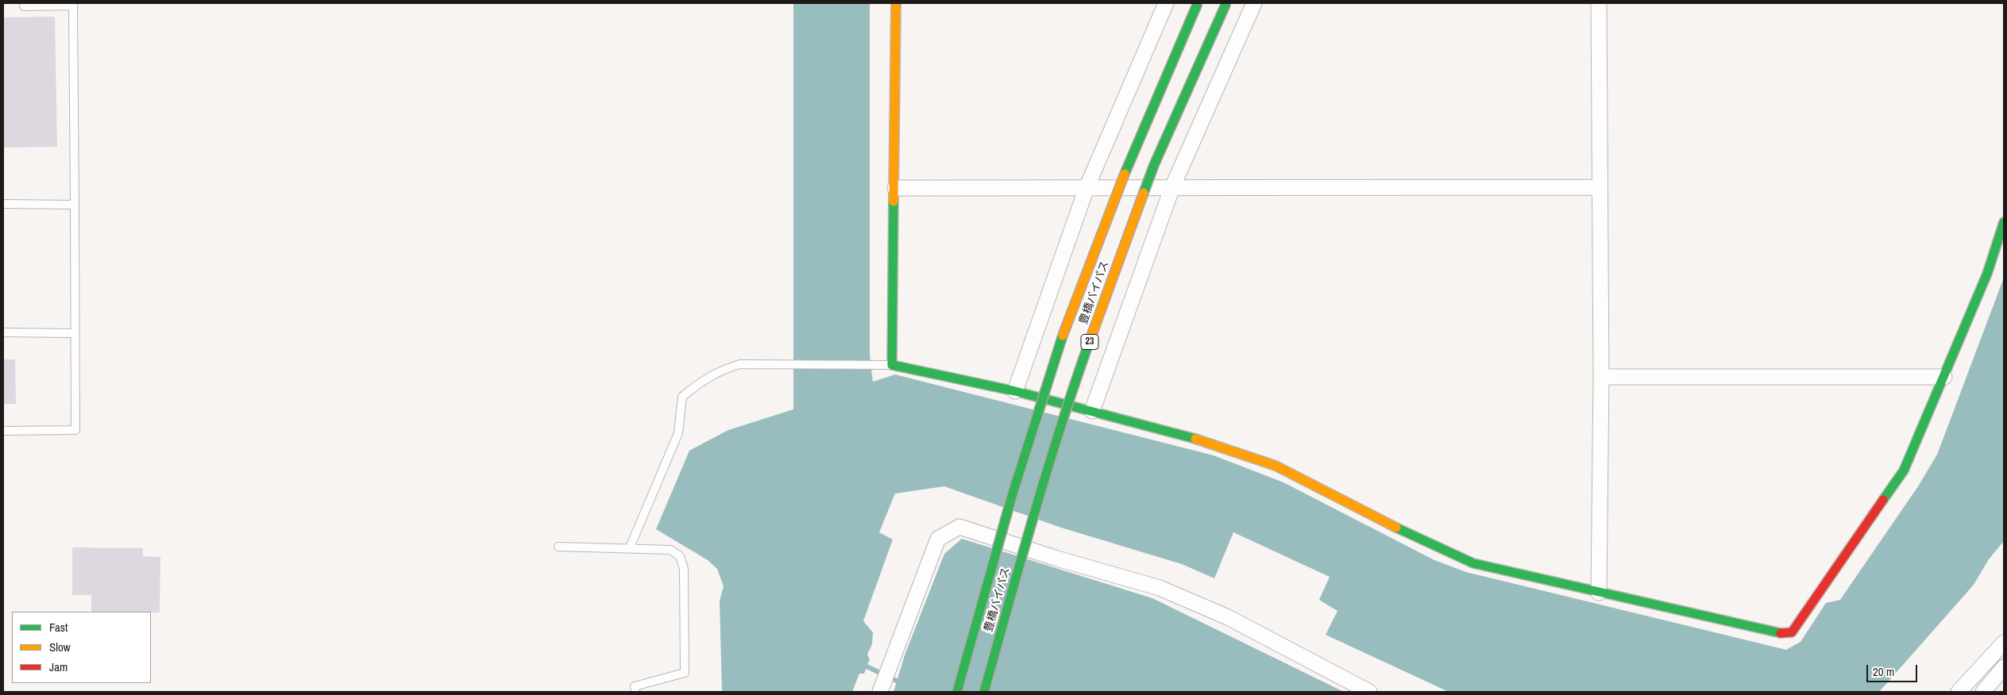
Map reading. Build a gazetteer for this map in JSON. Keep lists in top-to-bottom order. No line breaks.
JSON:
{"streets":{"main road":["豊橋バイパス","23"]},"legend":["Fast","Slow","Jam"],"scale_bar":"20 m"}
